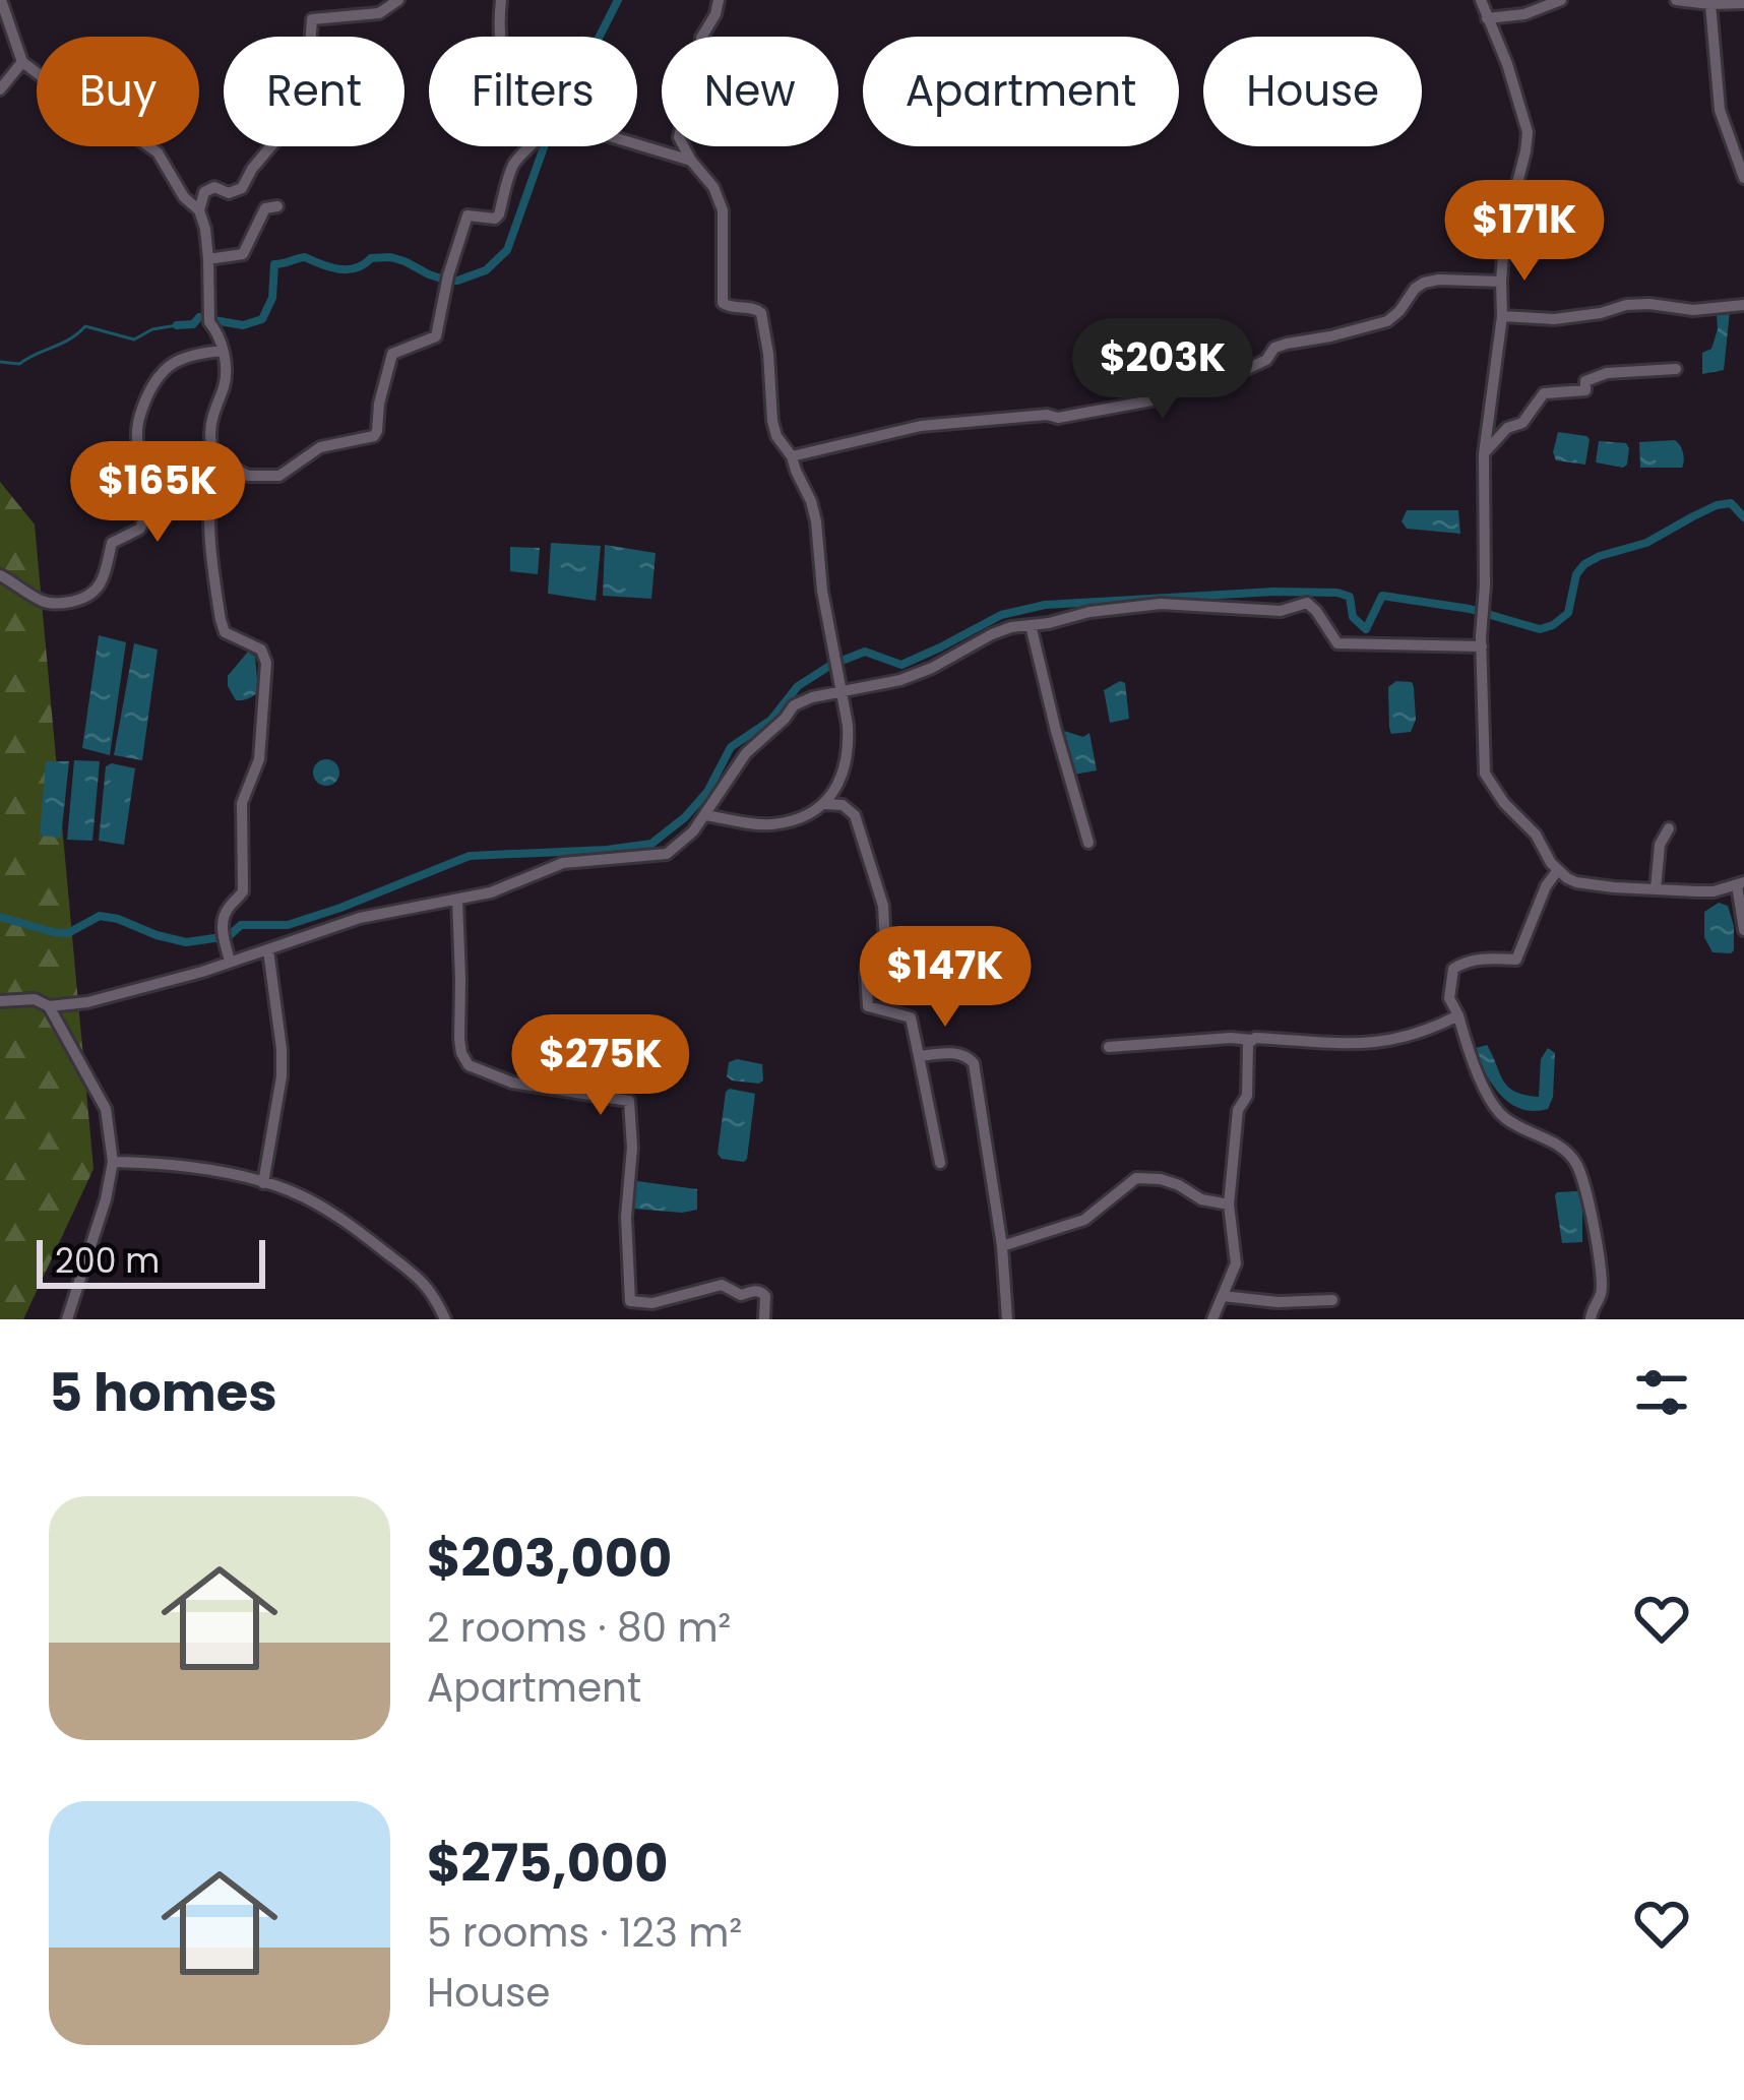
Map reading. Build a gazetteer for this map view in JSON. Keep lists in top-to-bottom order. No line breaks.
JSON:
{"scale_bar":"200 m","page":{"chip":["Buy","Rent","Filters","New","Apartment","House"],"price":["$171K","$203K","$165K","$147K","$275K"],"scale":"200 m","heading":"5 homes","list":[{"name":"$203,000","note":"2 rooms · 80 m² · Apartment"},{"name":"$275,000","note":"5 rooms · 123 m² · House"}]}}
